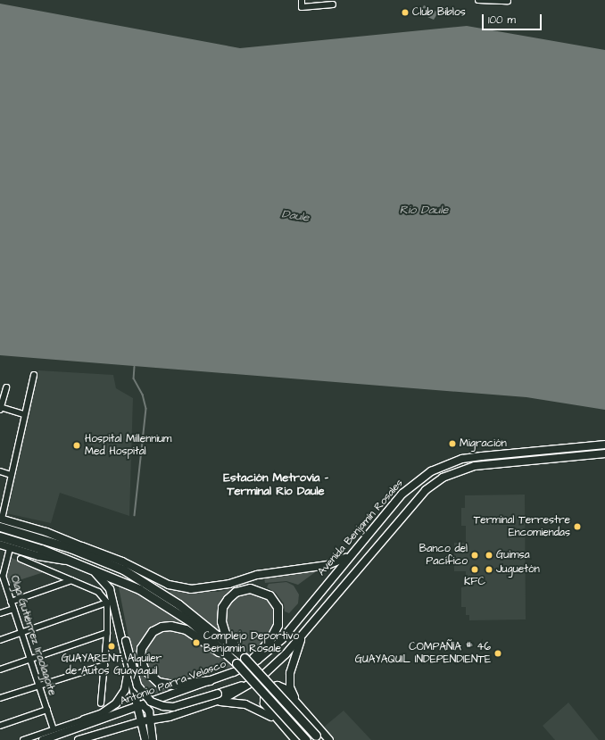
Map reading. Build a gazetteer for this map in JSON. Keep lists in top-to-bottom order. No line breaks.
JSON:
{"streets":{"main road":["Avenida Benjamín Rosales","Antonio Parra Velasco"],"street":["Olga Gutiérrez Iraolagoite"]},"crossings":[["Avenida Benjamín Rosales","Antonio Parra Velasco"]],"districts":["Estación Metrovia - Terminal Rio Daule"],"water":["Río Daule","Daule"],"places":["Club Biblos","Migración","Hospital Millennium Med Hospital","Terminal Terrestre Encomiendas","Banco del Pacífico","Guimsa","KFC","Juguetón","Complejo Deportivo Benjamín Rosale","GUAYARENT. Alquiler de Autos Guayaquil","COMPAÑÍA # 46 GUAYAQUIL INDEPENDIENTE"],"scale_bar":"100 m"}
